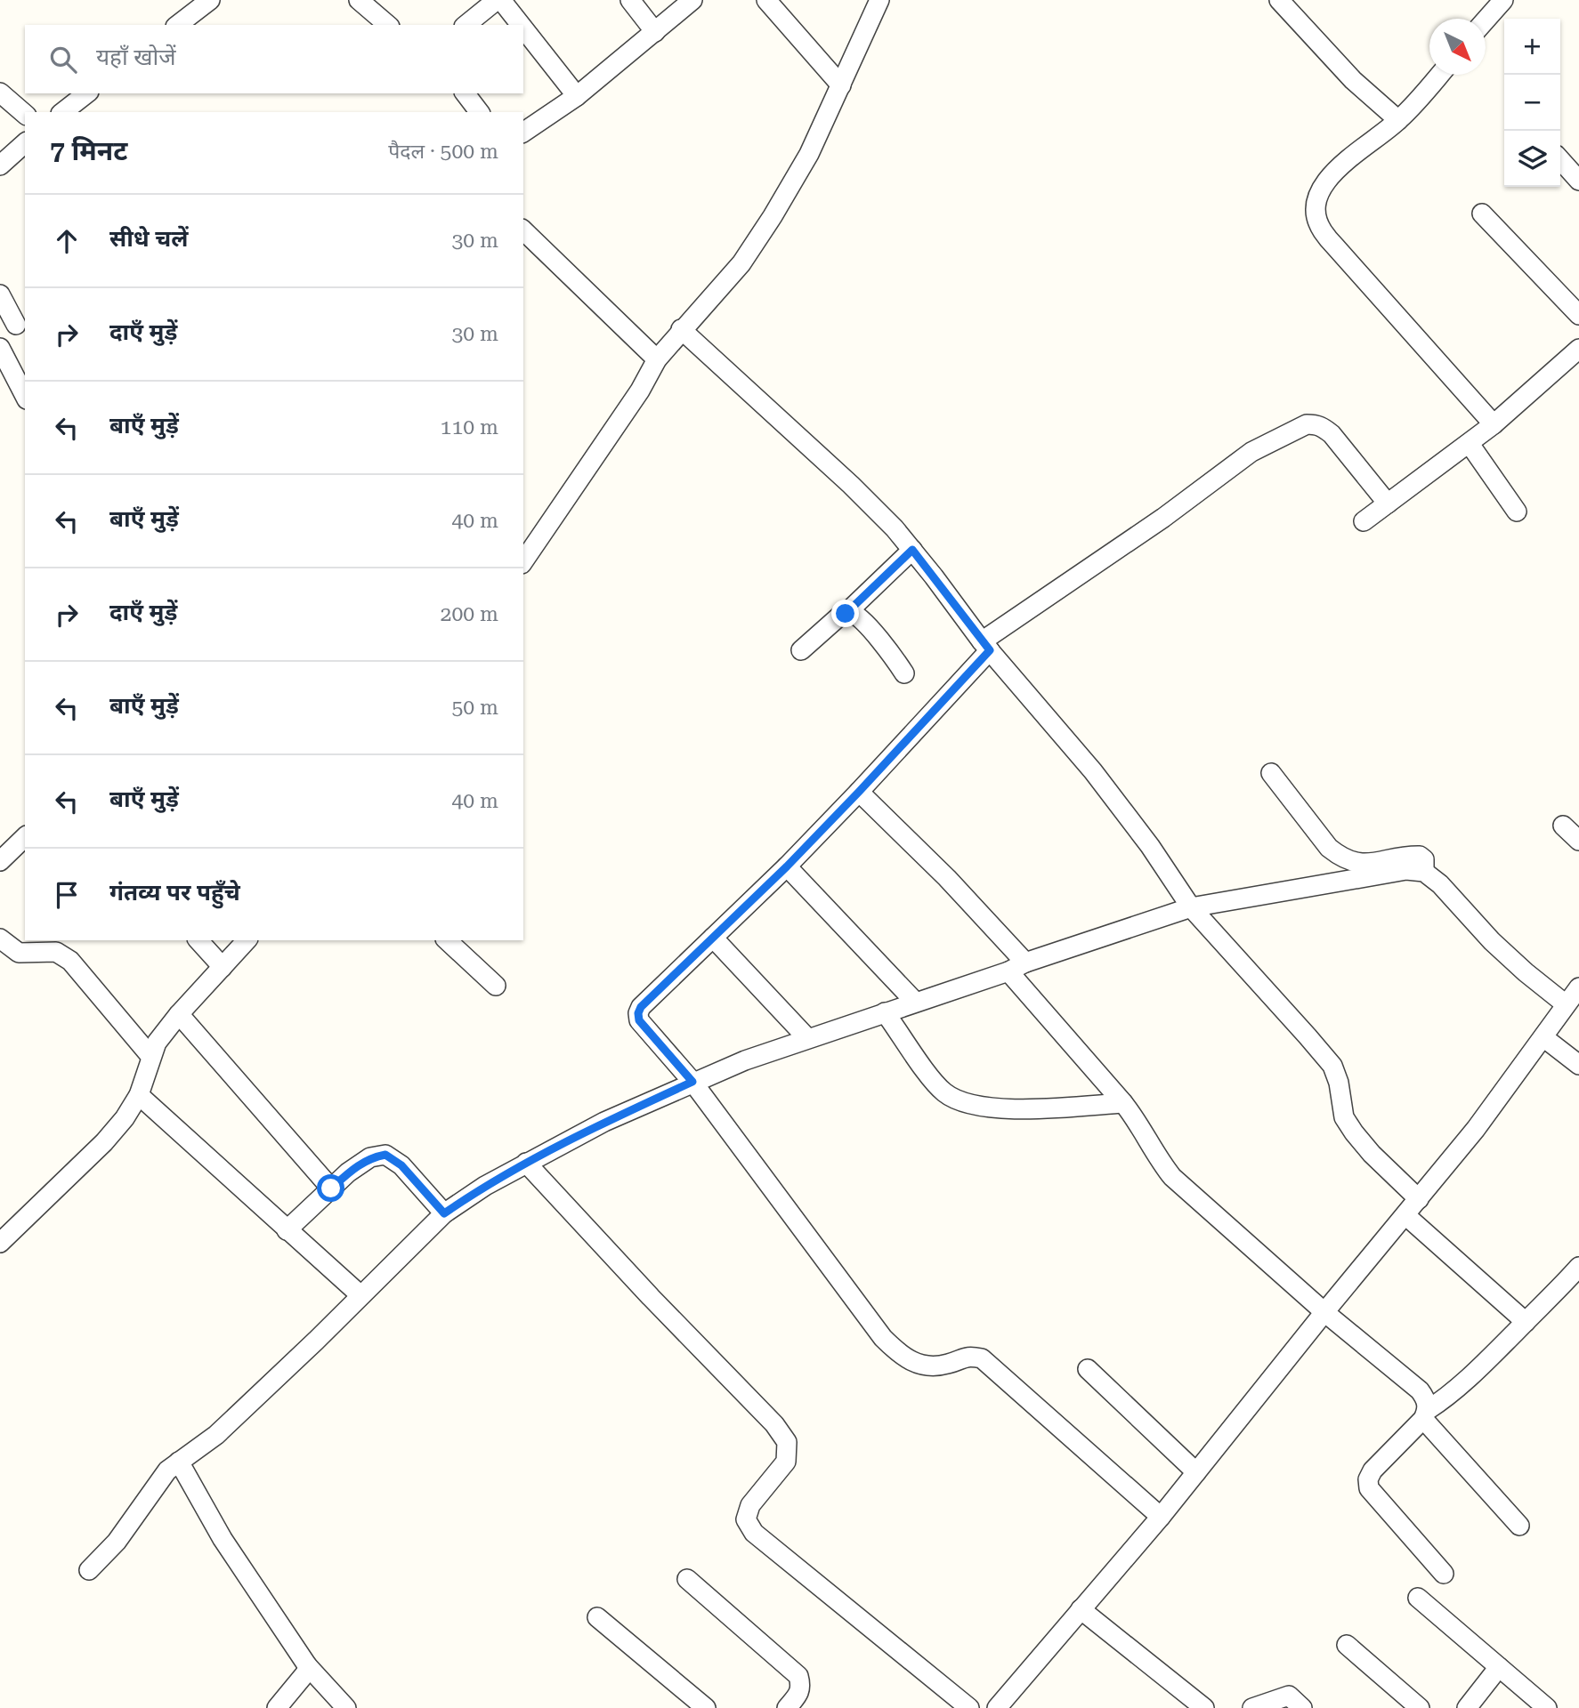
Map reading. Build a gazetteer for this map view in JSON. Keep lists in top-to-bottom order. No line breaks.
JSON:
{"north":"bottom right","page":{"map_buttons":["+","−"],"search":"यहाँ खोजें","heading":["7 मिनट","पैदल · 500 m"],"list":[["सीधे चलें","30 m"],["दाएँ मुड़ें","30 m"],["बाएँ मुड़ें","110 m"],["बाएँ मुड़ें","40 m"],["दाएँ मुड़ें","200 m"],["बाएँ मुड़ें","50 m"],["बाएँ मुड़ें","40 m"],"गंतव्य पर पहुँचे"]}}
